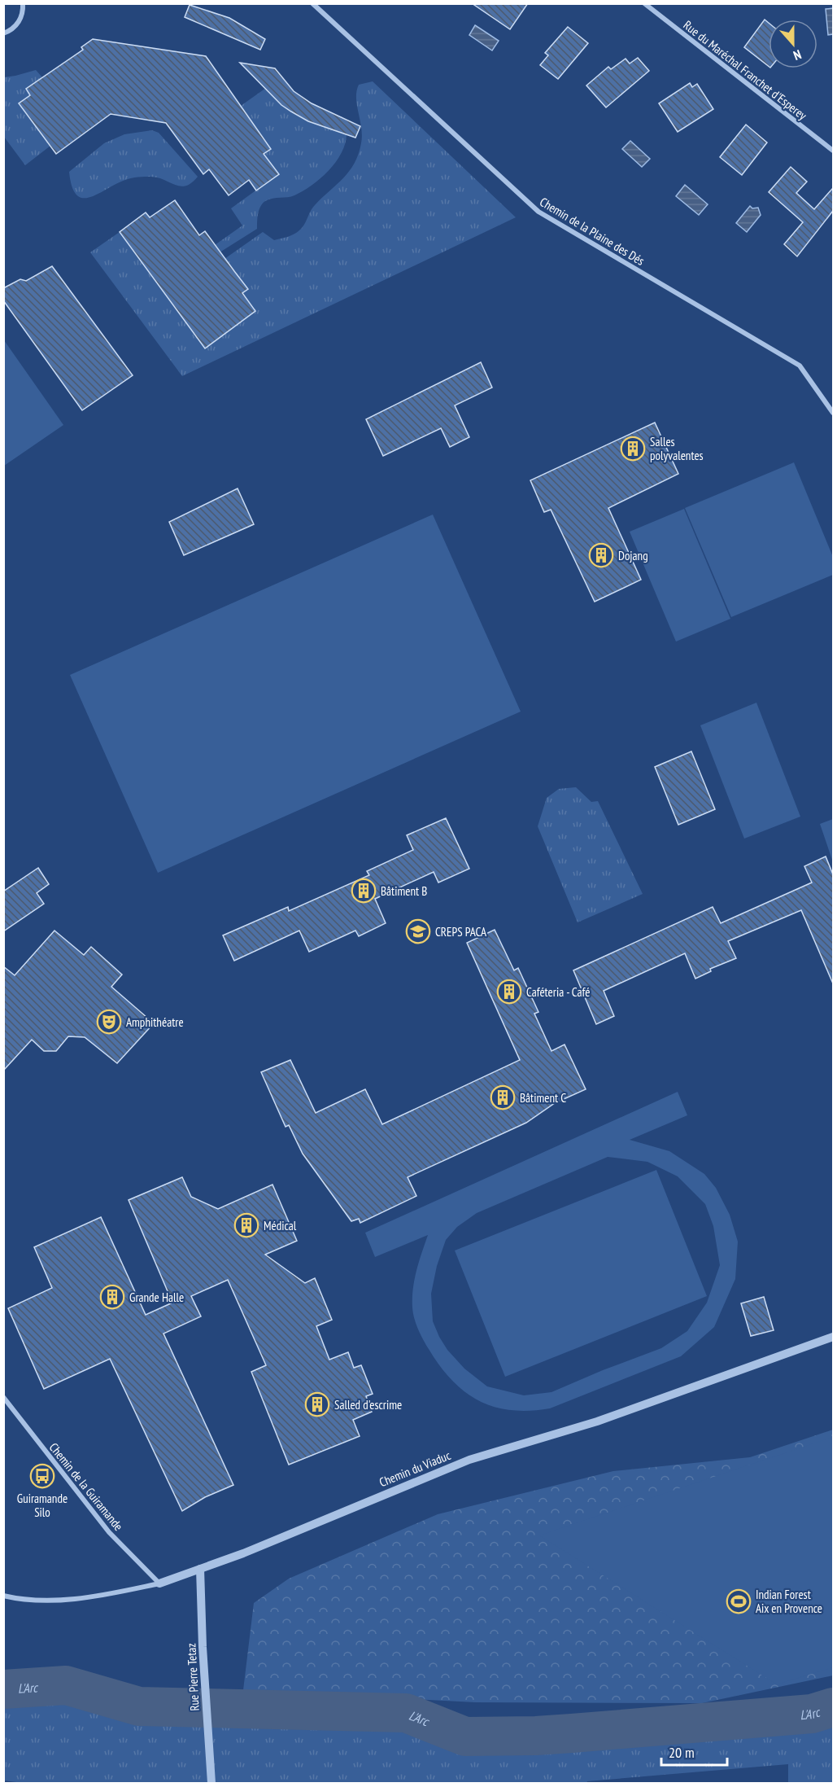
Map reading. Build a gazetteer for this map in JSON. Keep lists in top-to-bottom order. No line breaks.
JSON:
{"streets":{"street":["Rue du Maréchal Franchet d'Esperey","Chemin de la Plaine des Dés","Chemin du Viaduc","Chemin de la Guiramande","Rue Pierre Tetaz"]},"crossings":[["Chemin du Viaduc","Chemin de la Guiramande"],["Chemin du Viaduc","Rue Pierre Tetaz"]],"water":["L'Arc"],"places":{"building":["Salles polyvalentes","Dojang","Bâtiment B","Caféteria - Café","Bâtiment C","Médical","Grande Halle","Salled d'escrime"],"school or university":["CREPS PACA"],"theatre":["Amphithéatre"],"bus stop":["Guiramande Silo"],"sports":["Indian Forest Aix en Provence"]},"scale_bar":"20 m","north":"bottom"}
